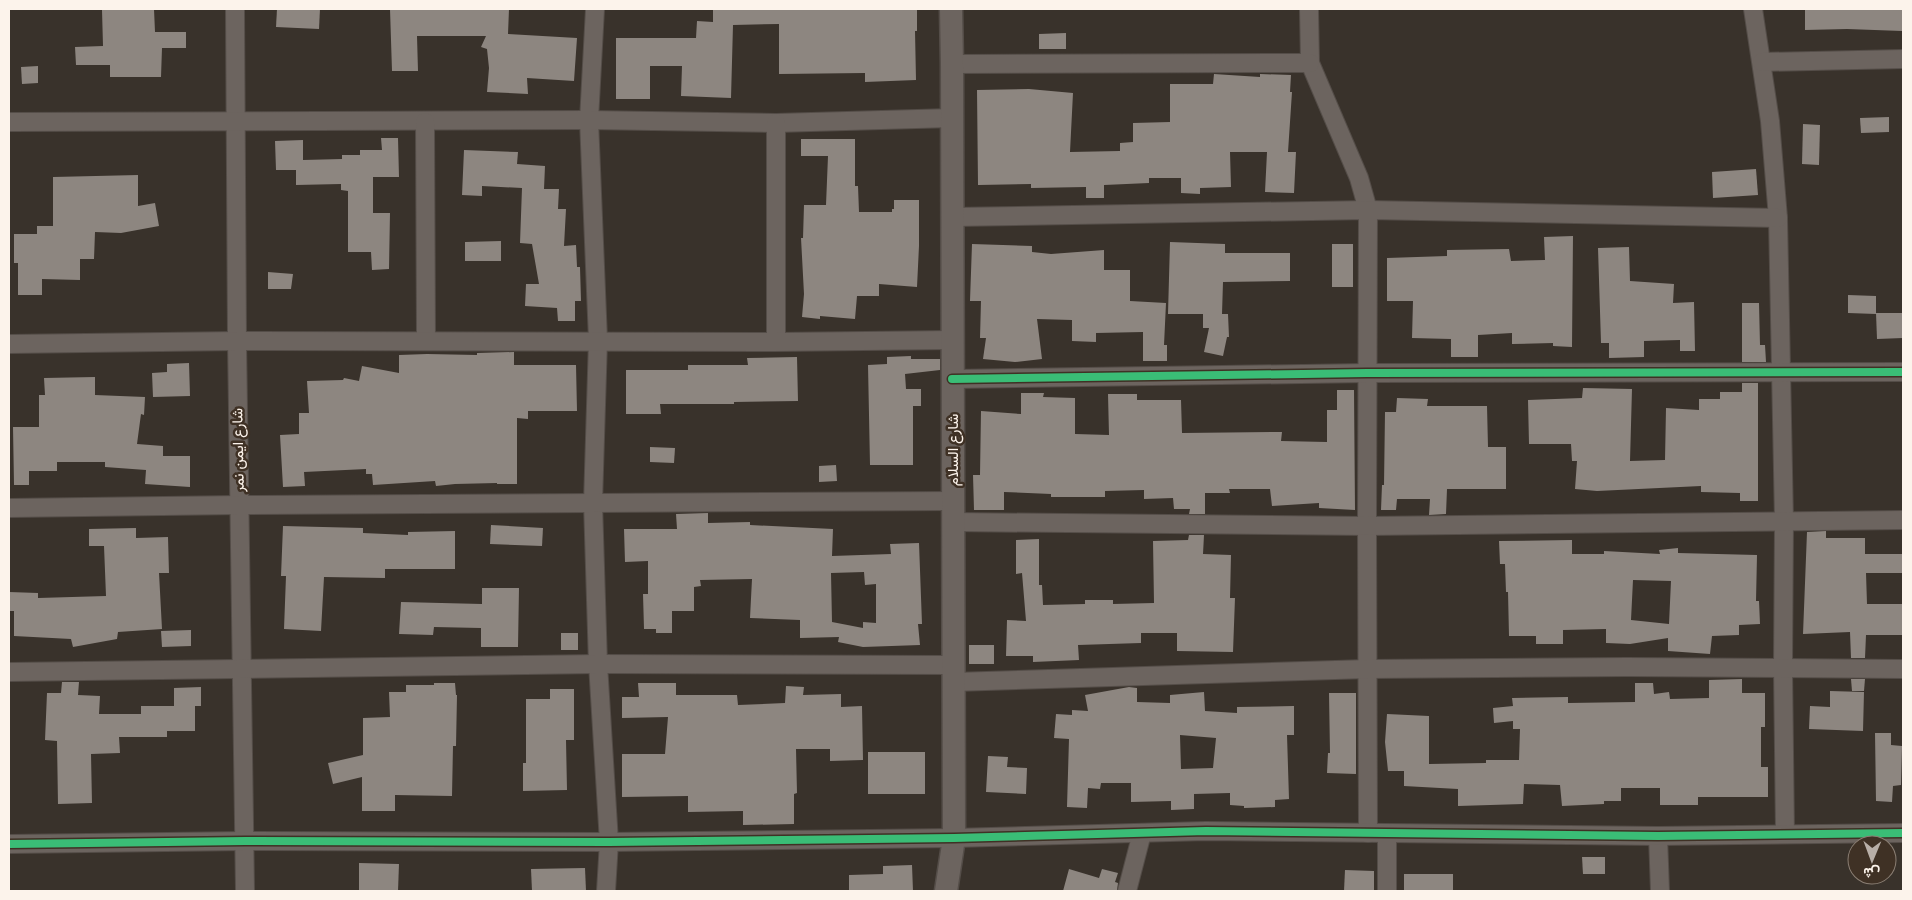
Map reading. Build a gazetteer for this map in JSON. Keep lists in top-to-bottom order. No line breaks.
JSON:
{"streets":{"street":["شارع ايمن نمر","شارع السلام"]},"north":"bottom"}
